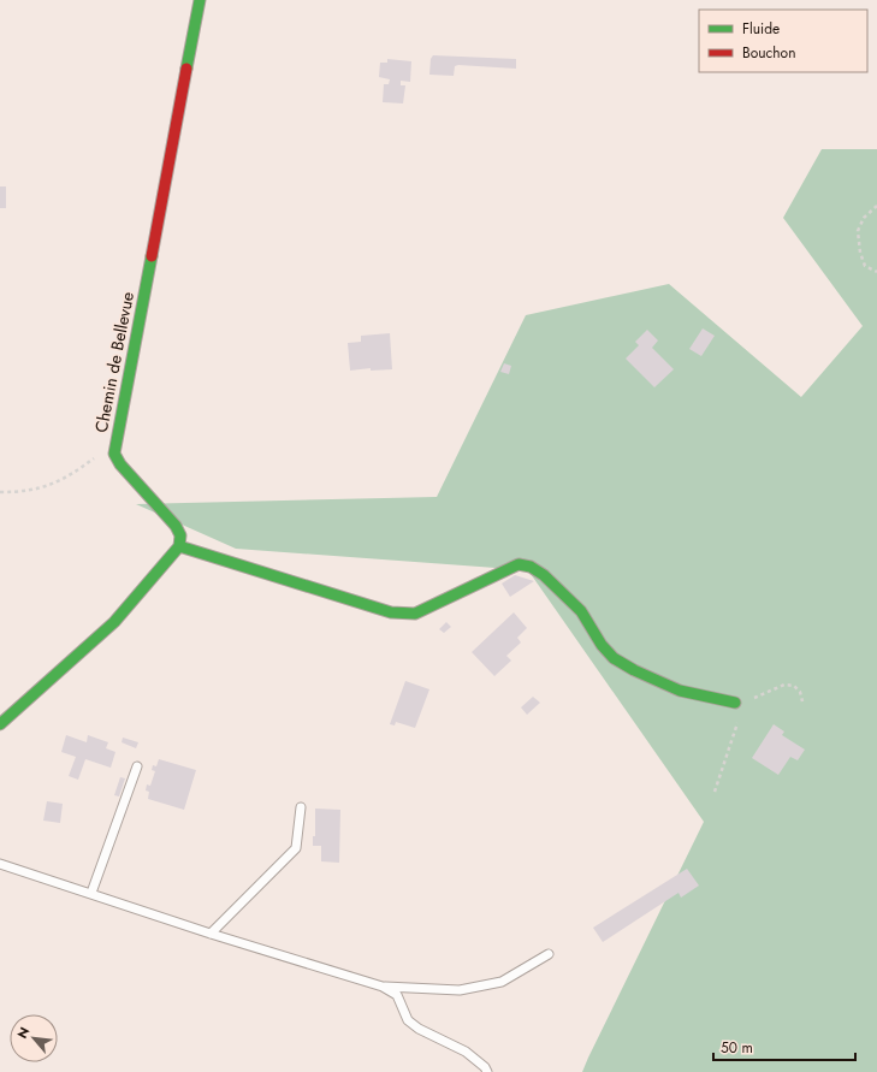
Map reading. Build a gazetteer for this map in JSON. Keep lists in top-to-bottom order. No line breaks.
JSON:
{"streets":{"street":["Chemin de Bellevue"]},"legend":["Fluide","Bouchon"],"scale_bar":"50 m","north":"top left"}
